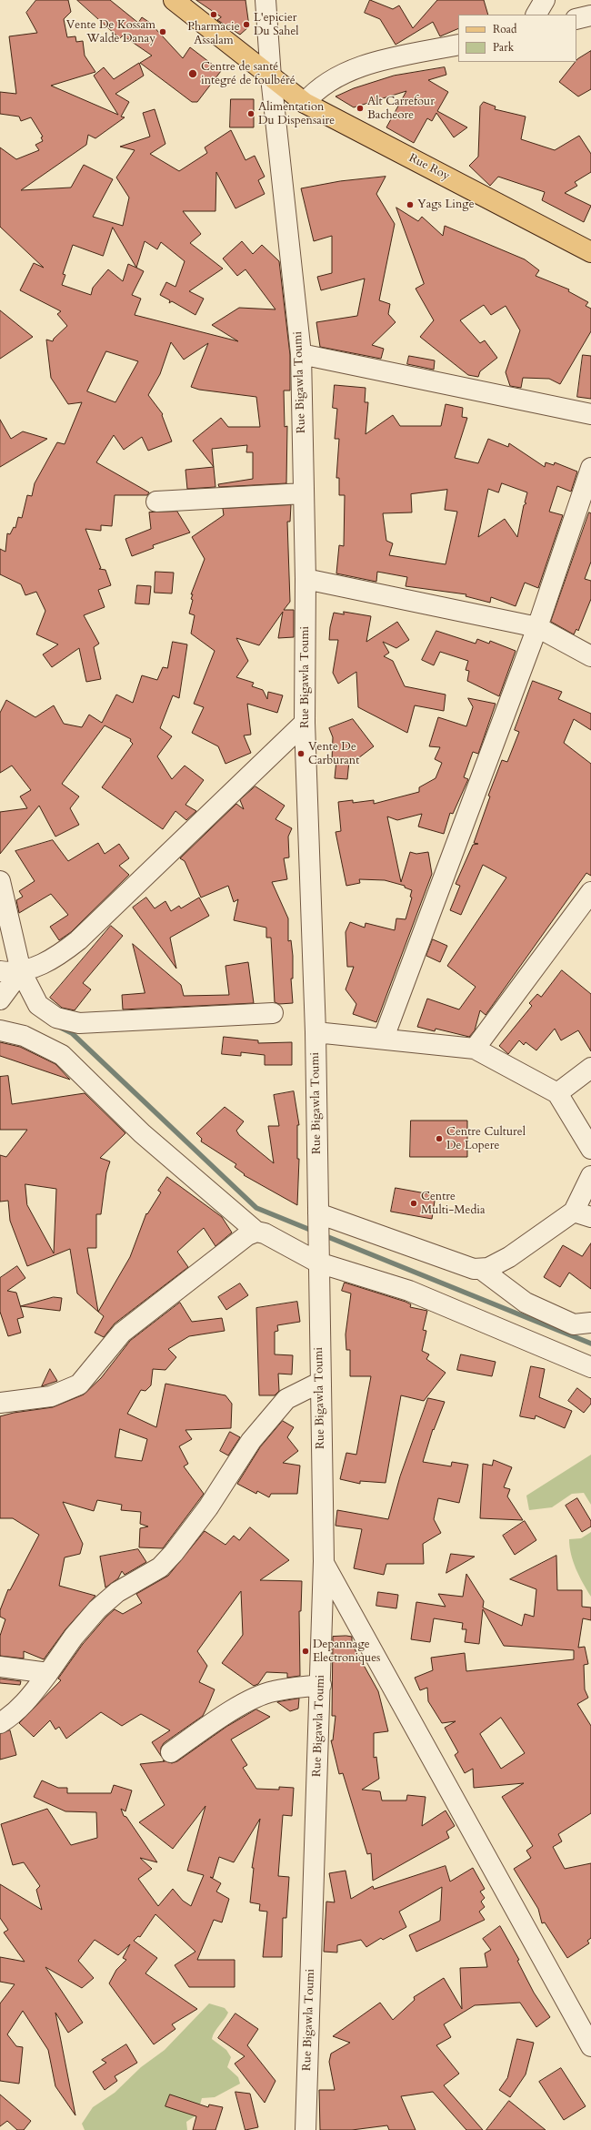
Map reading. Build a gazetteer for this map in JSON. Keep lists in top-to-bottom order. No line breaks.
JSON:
{"streets":{"main road":["Rue Roy"],"street":["Rue Bigawla Toumi"]},"crossings":[["Rue Roy","Rue Bigawla Toumi"]],"places":["Pharmacie Assalam","L'epicier Du Sahel","Vente De Kossam Walde Danay","Centre de santé integré de foulbéré","Alt Carrefour Bacheore","Alimentation Du Dispensaire","Yags Linge","Vente De Carburant","Centre Culturel De Lopere","Centre Multi-Media","Depannage Electroniques"],"legend":["Road","Park"]}
